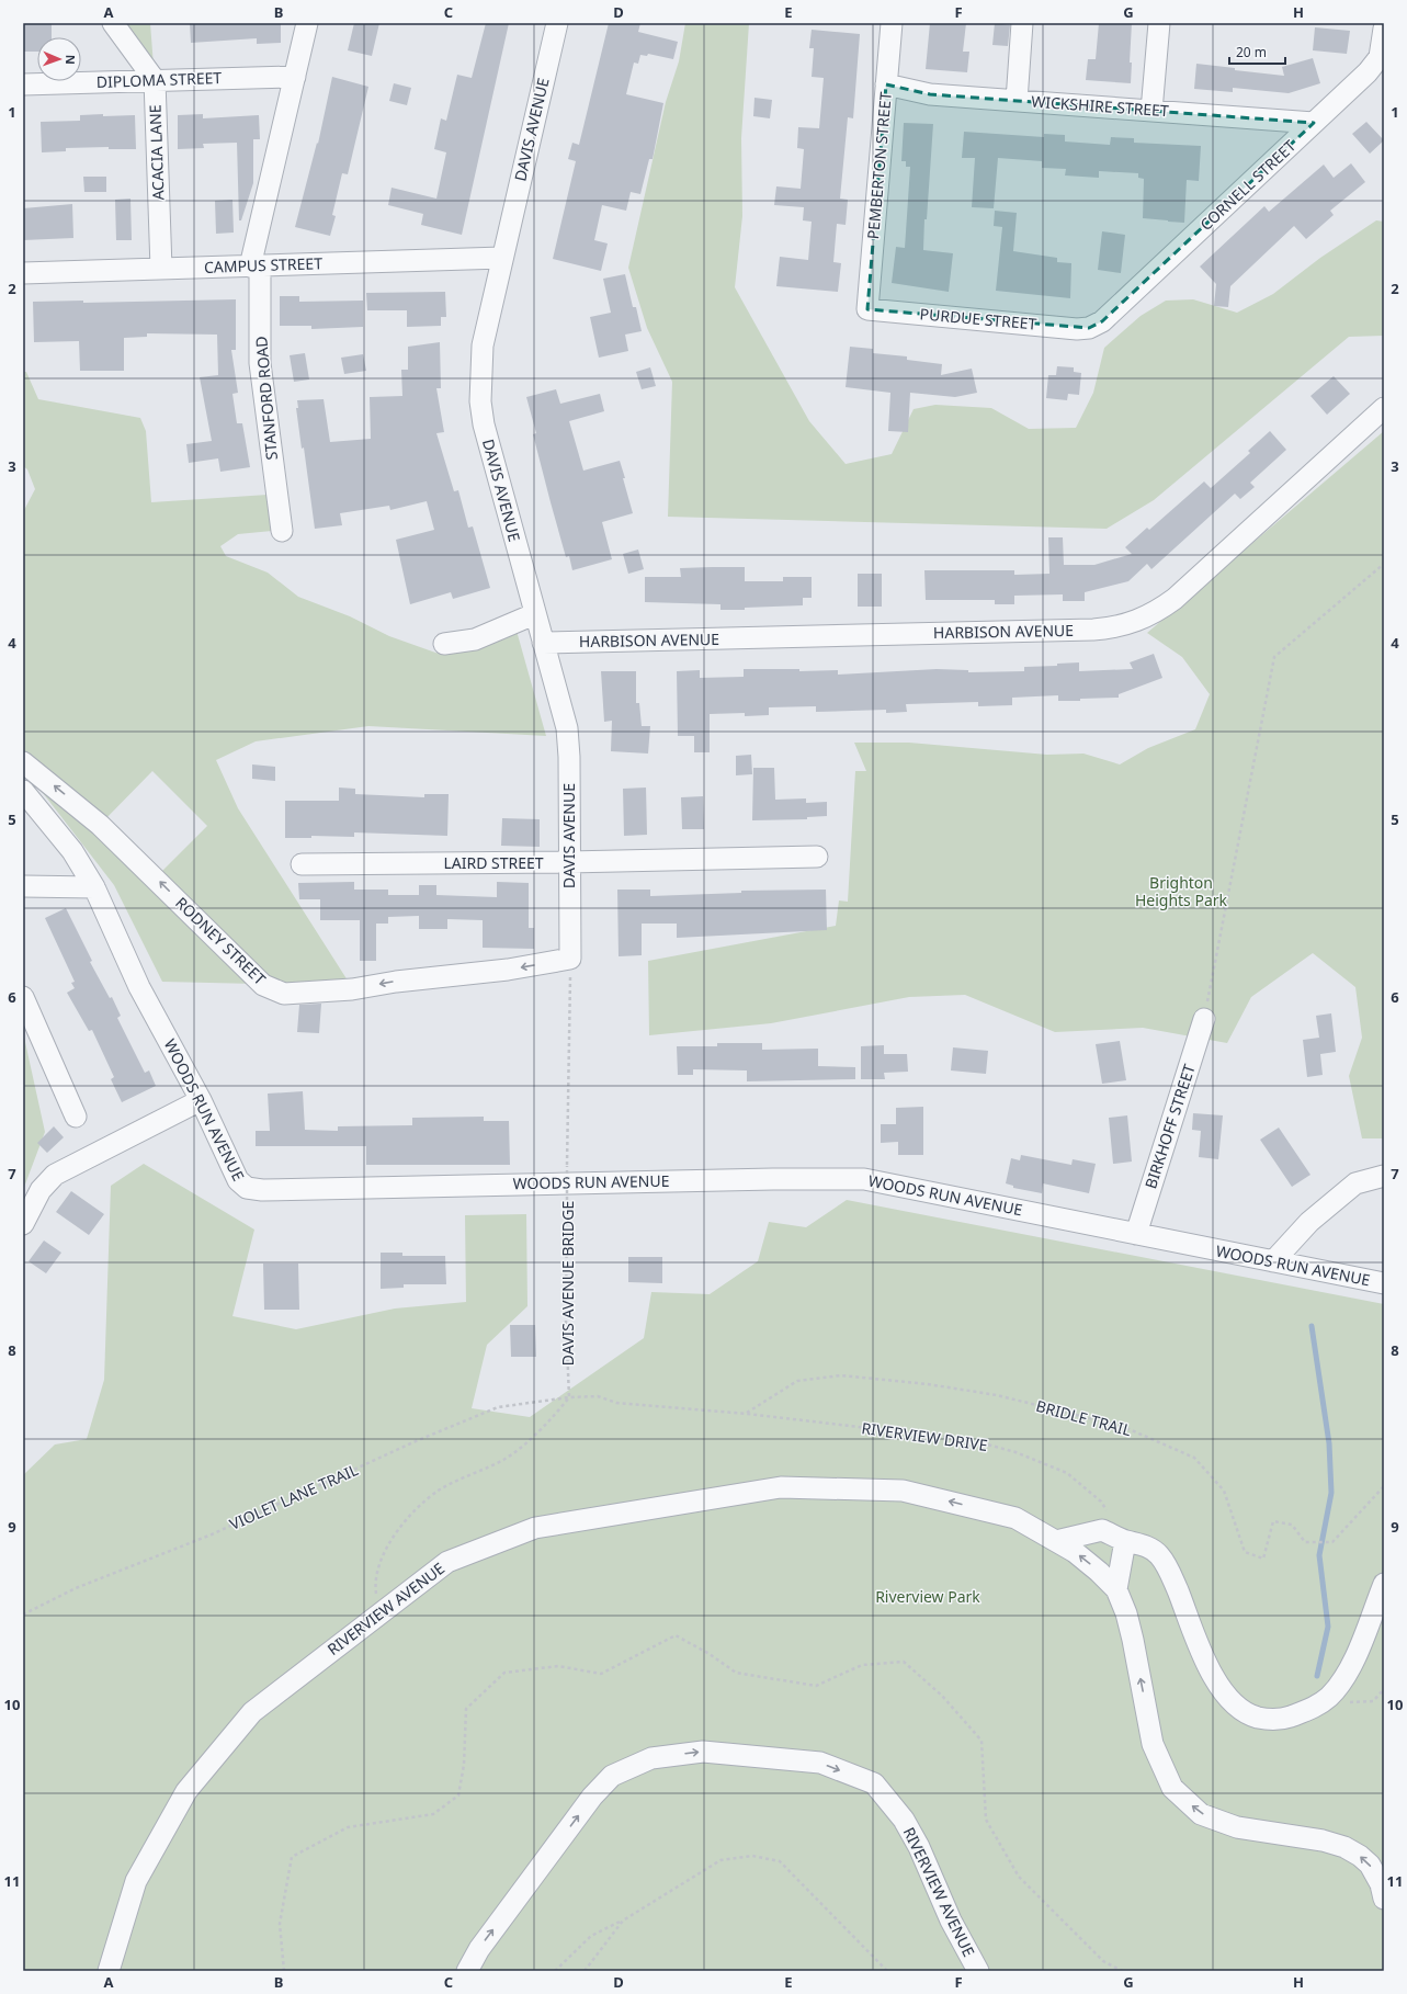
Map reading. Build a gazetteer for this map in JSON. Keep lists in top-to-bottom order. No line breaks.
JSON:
{"streets":{"street":["DIPLOMA STREET","WICKSHIRE STREET","DAVIS AVENUE","ACACIA LANE","PEMBERTON STREET","CORNELL STREET","CAMPUS STREET","PURDUE STREET","STANFORD ROAD","HARBISON AVENUE","LAIRD STREET","RODNEY STREET","WOODS RUN AVENUE","BIRKHOFF STREET","RIVERVIEW AVENUE"],"path":["DAVIS AVENUE BRIDGE","BRIDLE TRAIL","RIVERVIEW DRIVE","VIOLET LANE TRAIL"]},"crossings":[["DIPLOMA STREET","ACACIA LANE"],["DIPLOMA STREET","STANFORD ROAD"],["WICKSHIRE STREET","PEMBERTON STREET"],["WICKSHIRE STREET","CORNELL STREET"],["DAVIS AVENUE","CAMPUS STREET"],["DAVIS AVENUE","HARBISON AVENUE"],["DAVIS AVENUE","LAIRD STREET"],["DAVIS AVENUE","RODNEY STREET"],["DAVIS AVENUE","DAVIS AVENUE BRIDGE"],["ACACIA LANE","CAMPUS STREET"],["PEMBERTON STREET","PURDUE STREET"],["CORNELL STREET","PURDUE STREET"],["CAMPUS STREET","STANFORD ROAD"],["RODNEY STREET","DAVIS AVENUE BRIDGE"],["WOODS RUN AVENUE","BIRKHOFF STREET"],["DAVIS AVENUE BRIDGE","RIVERVIEW DRIVE"],["DAVIS AVENUE BRIDGE","VIOLET LANE TRAIL"],["BRIDLE TRAIL","RIVERVIEW DRIVE"],["RIVERVIEW DRIVE","VIOLET LANE TRAIL"]],"one_way":["RODNEY STREET"],"parks":["Brighton Heights Park","Riverview Park"],"scale_bar":"20 m","north":"right","grid":{"columns":["A","B","C","D","E","F","G","H"],"rows":["1","2","3","4","5","6","7","8","9","10","11"]}}
